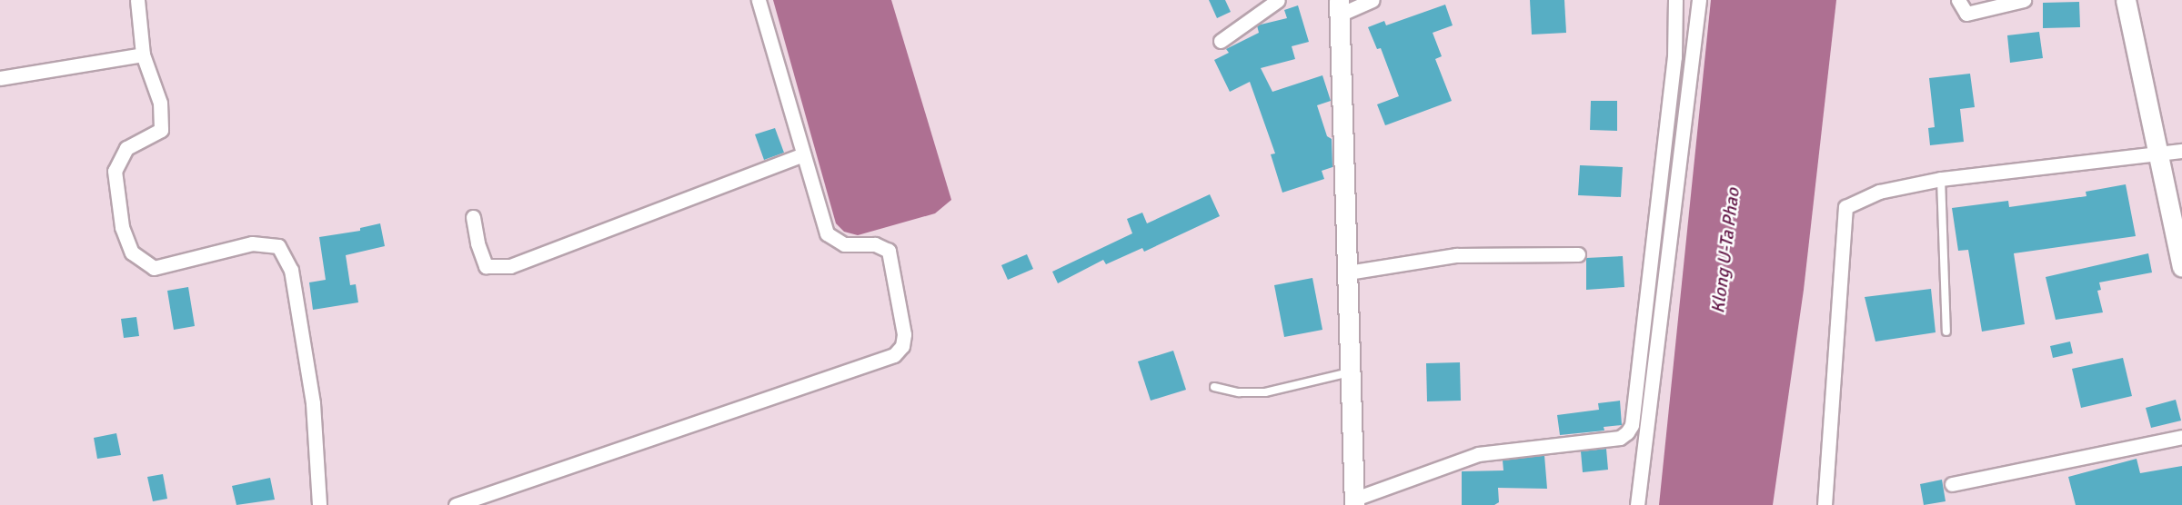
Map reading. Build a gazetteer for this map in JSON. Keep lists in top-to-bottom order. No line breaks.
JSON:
{"water":["Klong U-Ta Phao"]}
